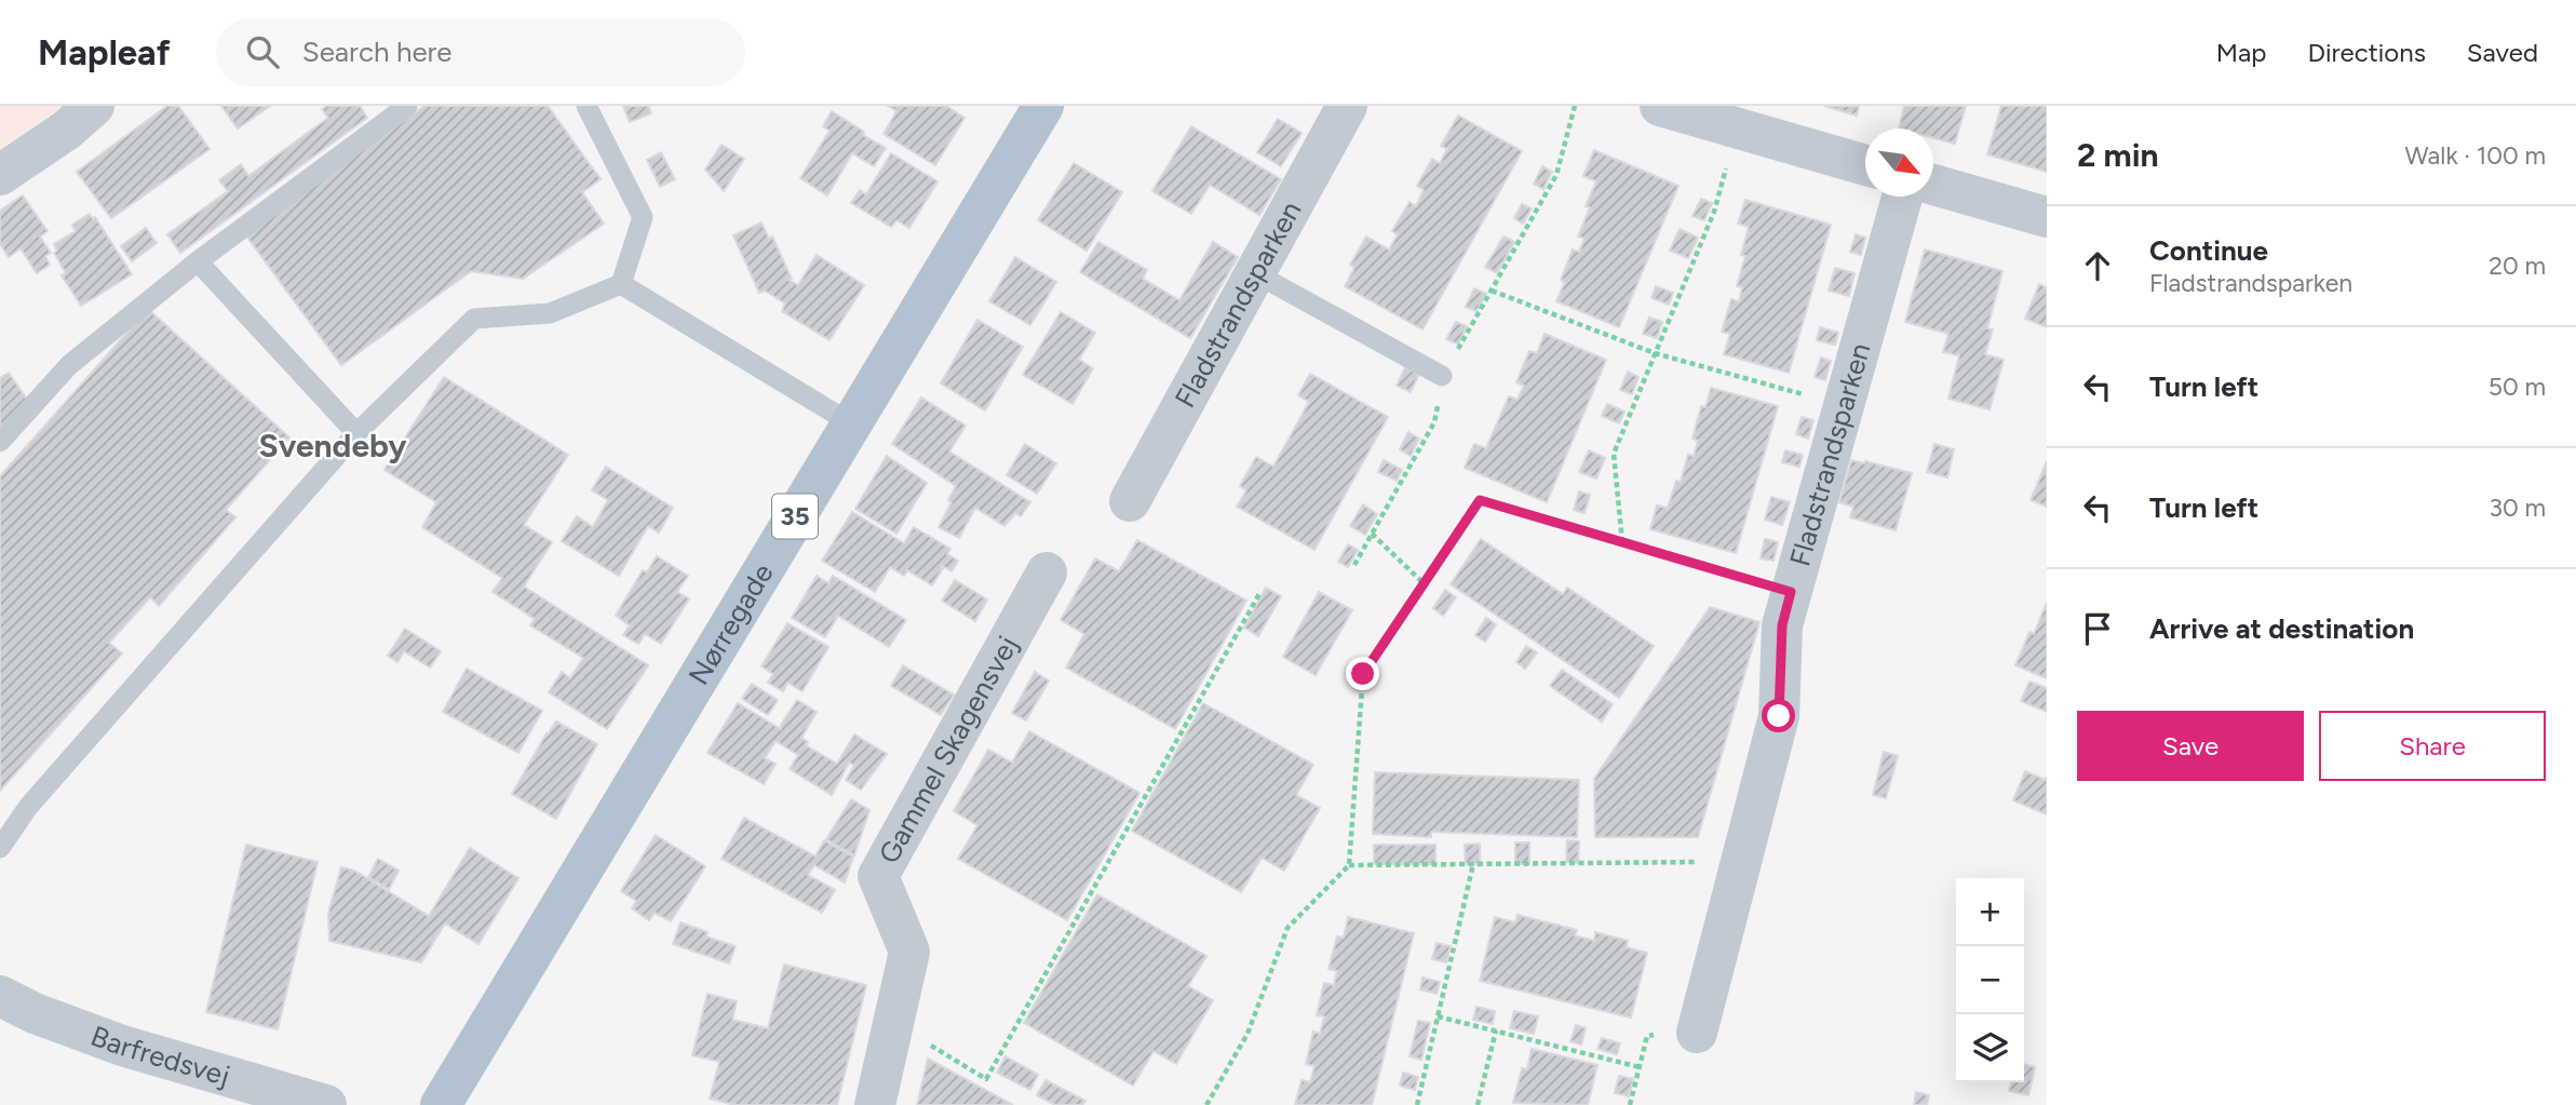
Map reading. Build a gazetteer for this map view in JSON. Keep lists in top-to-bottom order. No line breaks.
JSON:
{"streets":{"main road":["35","Nørregade"],"street":["Fladstrandsparken","Gammel Skagensvej","Barfredsvej"]},"districts":["Svendeby"],"north":"bottom right","page":{"header":"Mapleaf","search":"Search here","nav":["Map","Directions","Saved"],"heading":["2 min","Walk · 100 m"],"list":[["Continue","Fladstrandsparken","20 m"],["Turn left","50 m"],["Turn left","30 m"],"Arrive at destination"],"buttons":["Save","Share"],"map_buttons":["+","−"]}}
